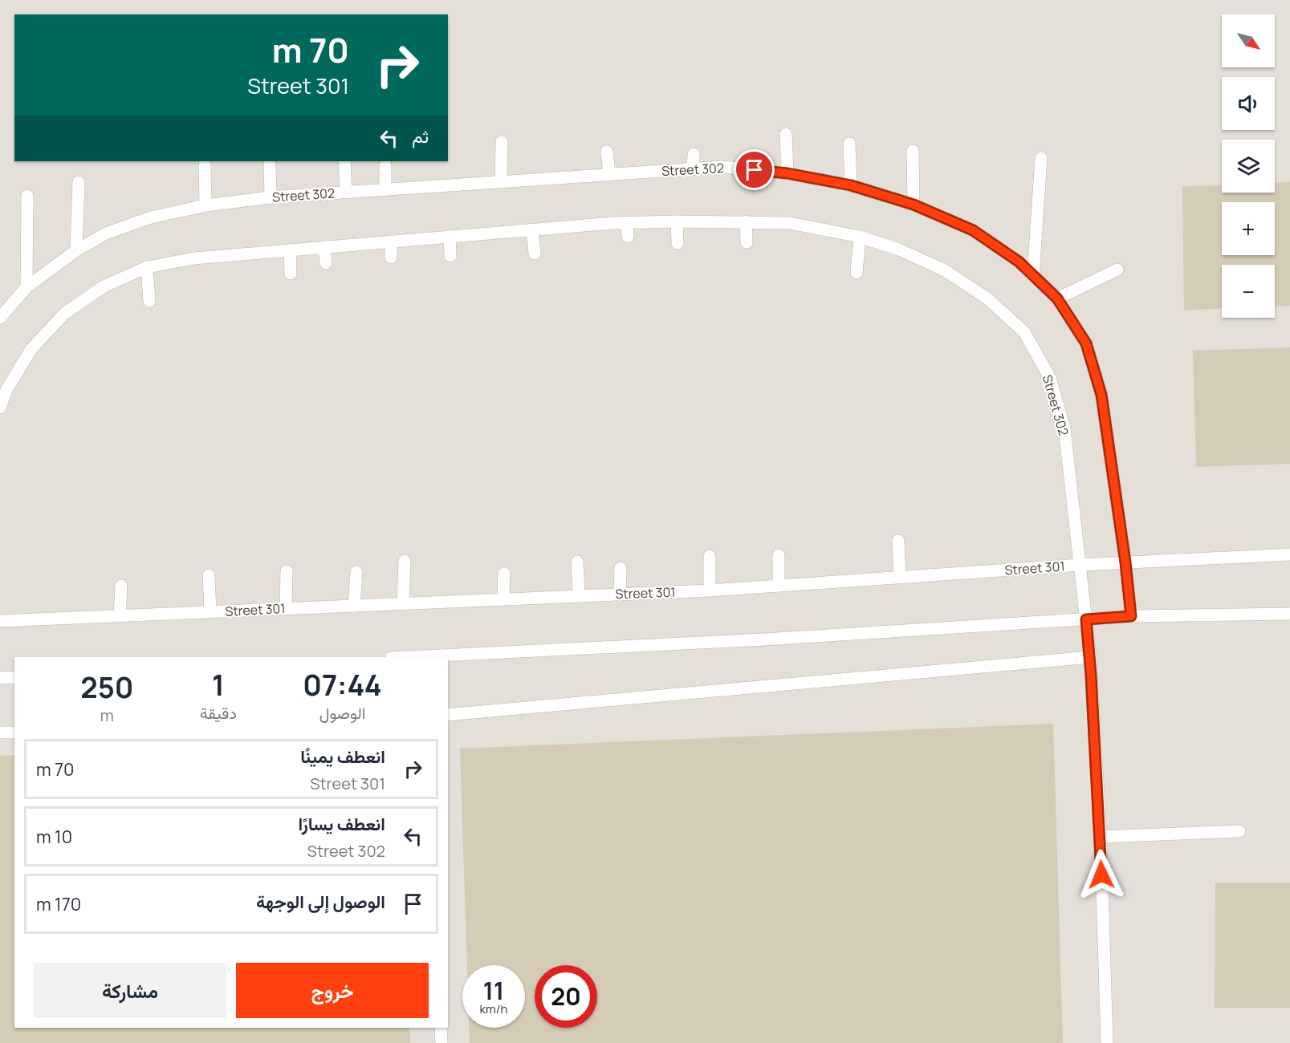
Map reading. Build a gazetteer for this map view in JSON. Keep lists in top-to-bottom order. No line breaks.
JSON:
{"streets":{"lane":["Street 302","Street 301"]},"crossings":[["Street 302","Street 301"]],"north":"bottom right","page":{"map_buttons":["+","−"],"turn":["70 m","Street 301"],"then":"ثم","eta":["07:44","الوصول","1","دقيقة","250","m"],"list":[{"name":"انعطف يمينًا","note":"Street 301","value":"70 m"},{"name":"انعطف يسارًا","note":"Street 302","value":"10 m"},{"name":"الوصول إلى الوجهة","value":"170 m"}],"buttons":["خروج","مشاركة"],"speed":"11 km/h","limit":"20"}}
